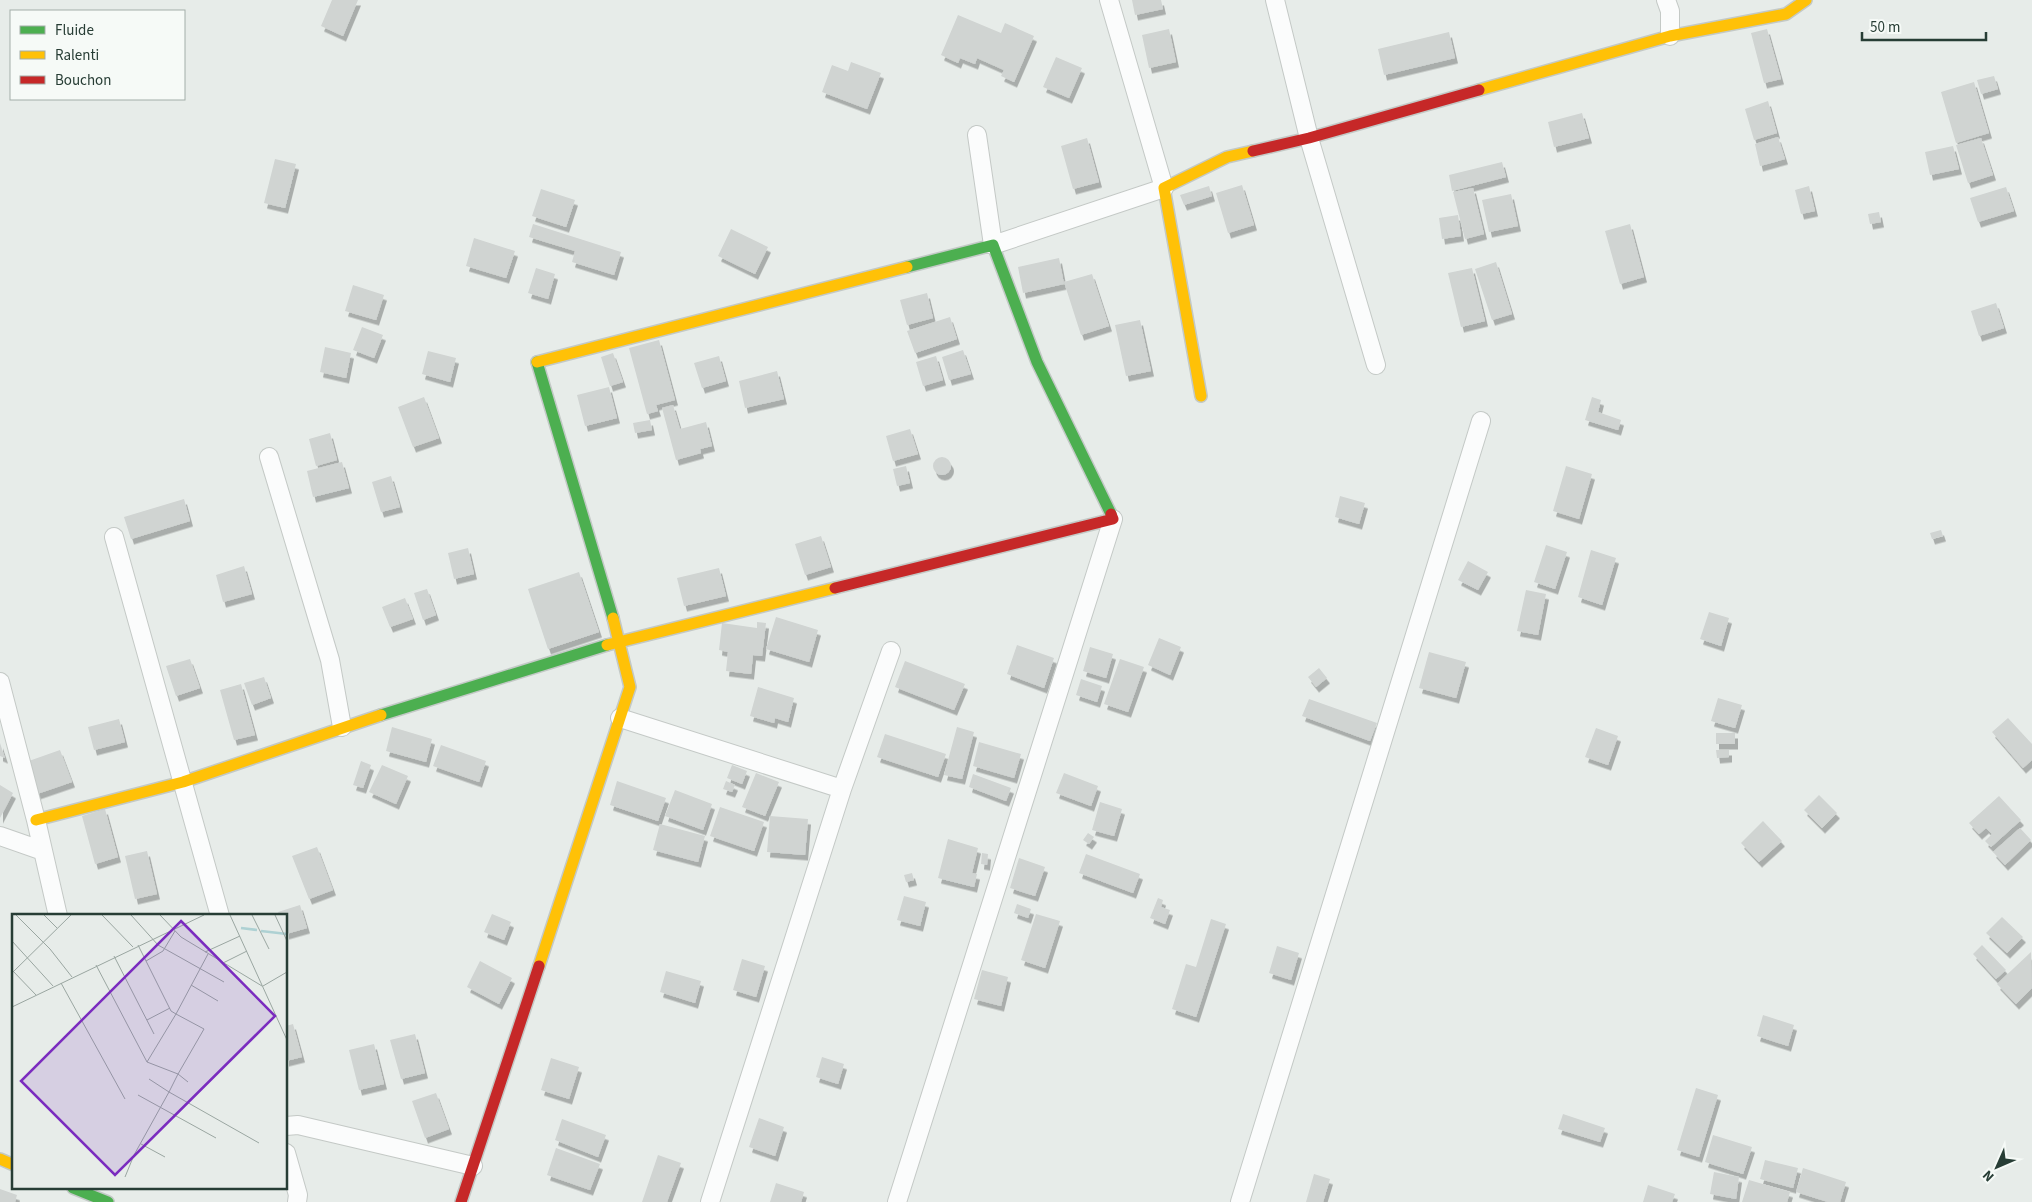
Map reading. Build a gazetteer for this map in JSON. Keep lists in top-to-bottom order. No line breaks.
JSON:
{"legend":["Fluide","Ralenti","Bouchon"],"scale_bar":"50 m","north":"bottom left"}
